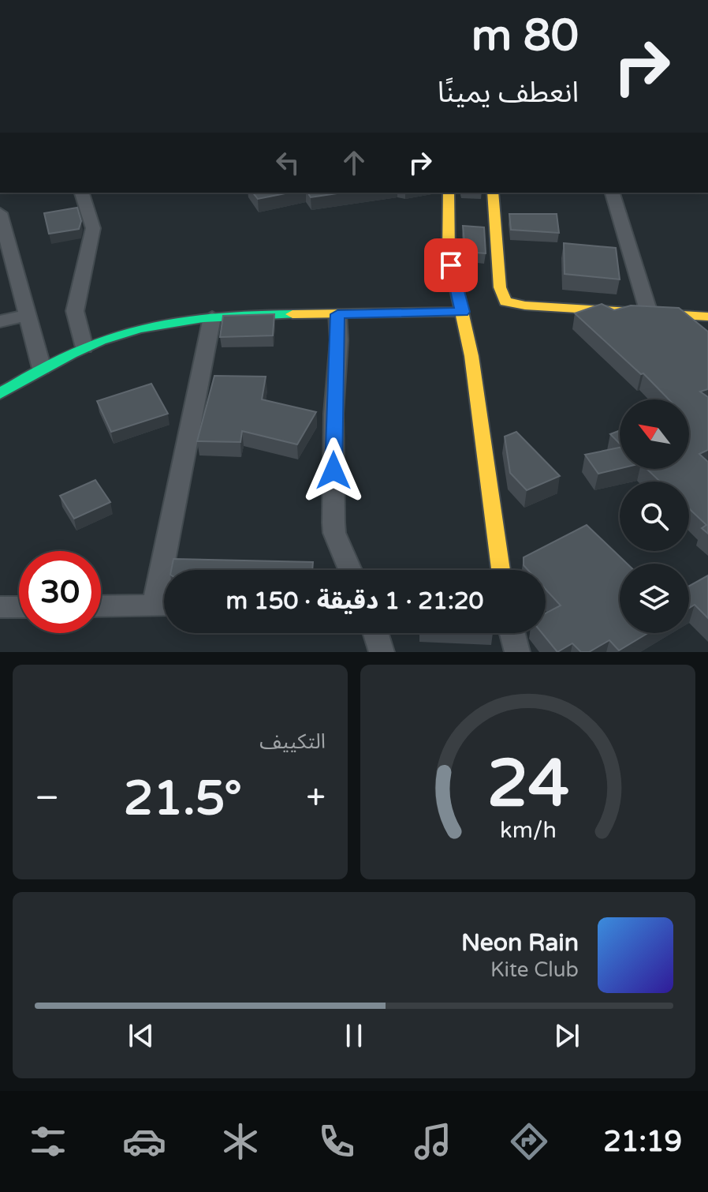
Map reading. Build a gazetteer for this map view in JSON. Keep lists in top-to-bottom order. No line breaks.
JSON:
{"north":"top left","page":{"turn":["80 m","انعطف يمينًا"],"limit":"30","trip":"21:20 · 1 دقيقة · 150 m","tile":"التكييف","heat":["−","21.5°","+"],"song":["Neon Rain","Kite Club"],"tabs":"21:19","gauge":["24","km/h"]}}
